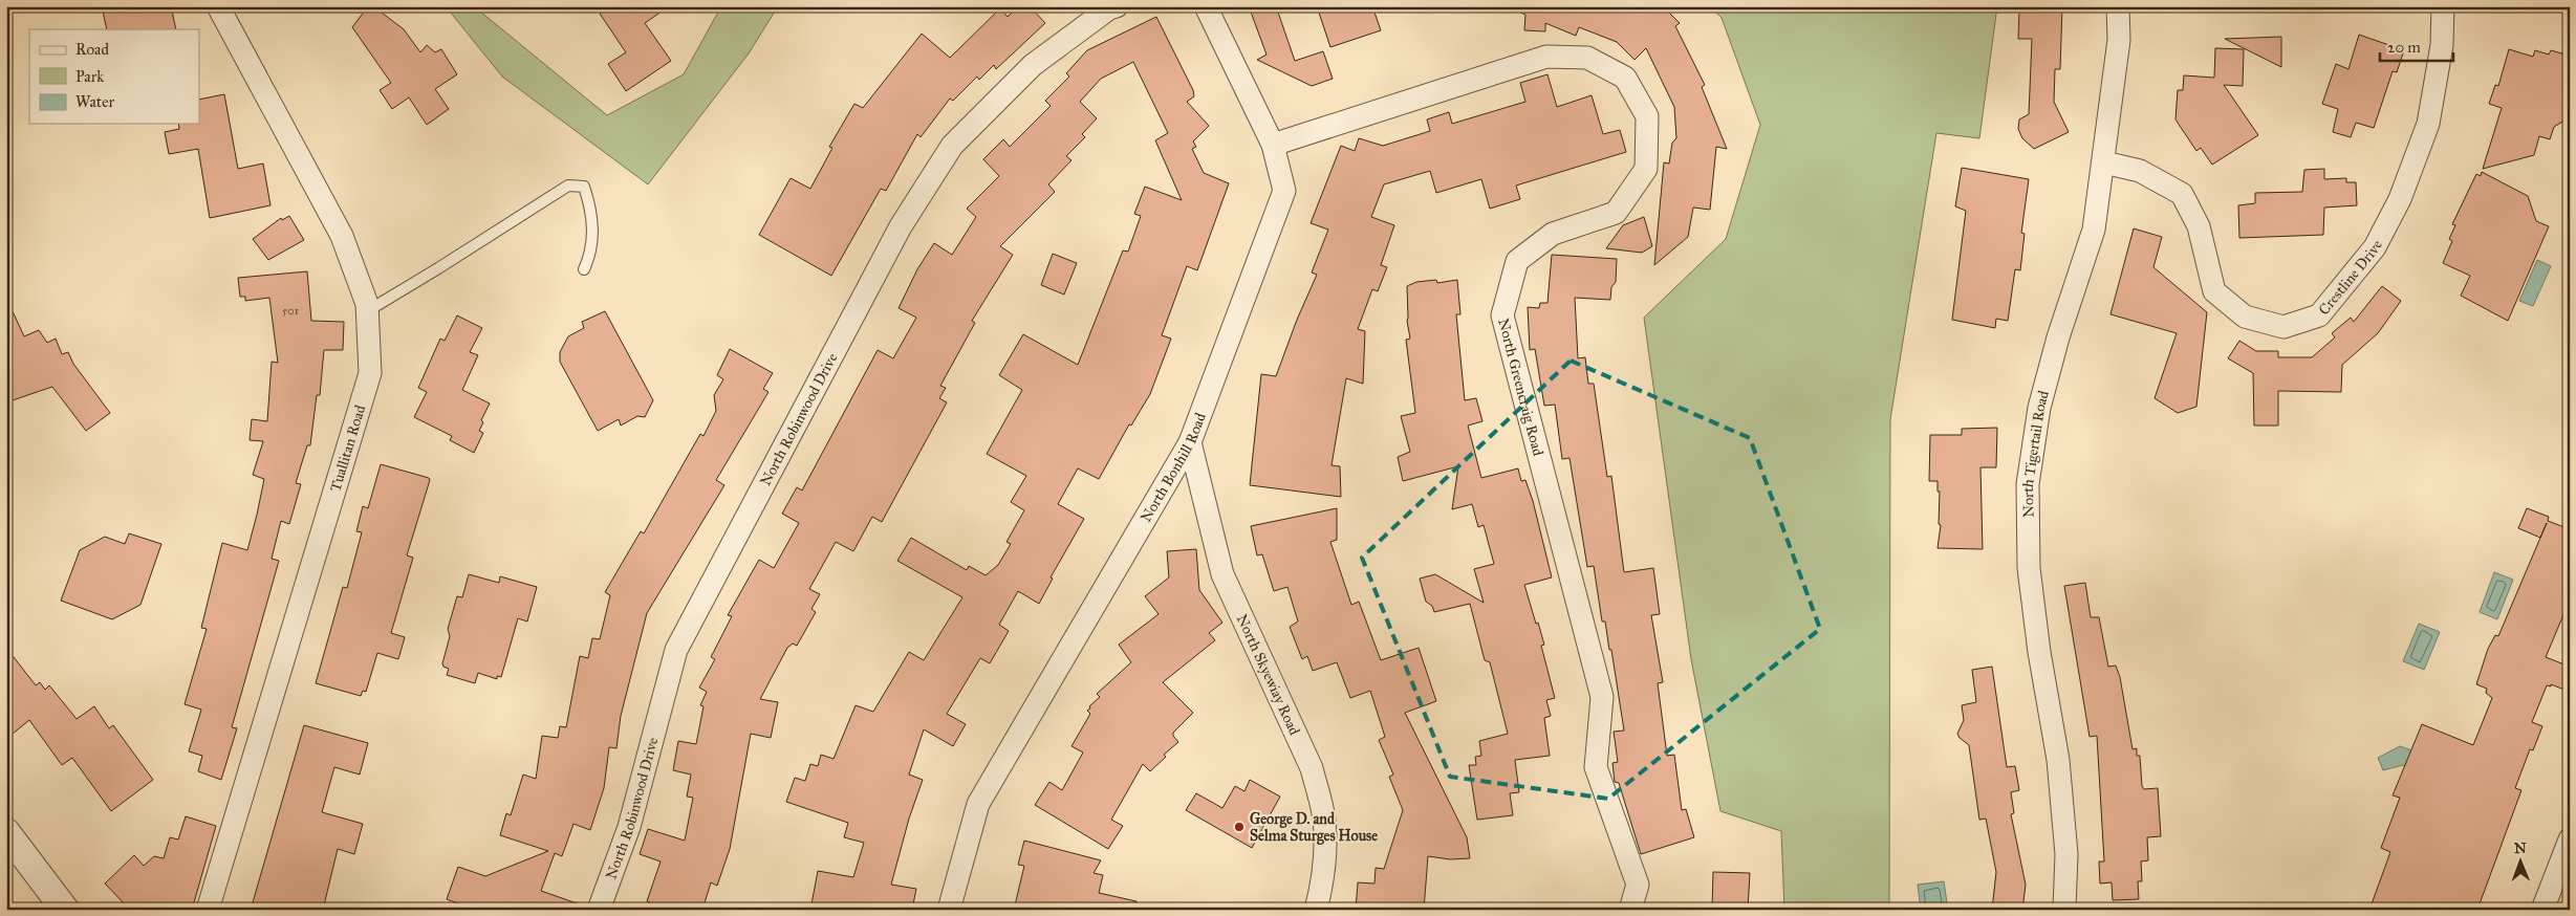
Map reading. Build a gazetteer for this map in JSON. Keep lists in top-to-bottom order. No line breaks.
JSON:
{"streets":{"street":["Crestline Drive","North Greencraig Road","North Robinwood Drive","Tuallitan Road","North Tigertail Road","North Bonhill Road","North Skyewiay Road"]},"crossings":[["Crestline Drive","North Tigertail Road"],["North Greencraig Road","North Bonhill Road"],["North Bonhill Road","North Skyewiay Road"]],"places":["George D. and Selma Sturges House"],"house_numbers":["501"],"legend":["Road","Park","Water"],"scale_bar":"20 m","north":"top"}
